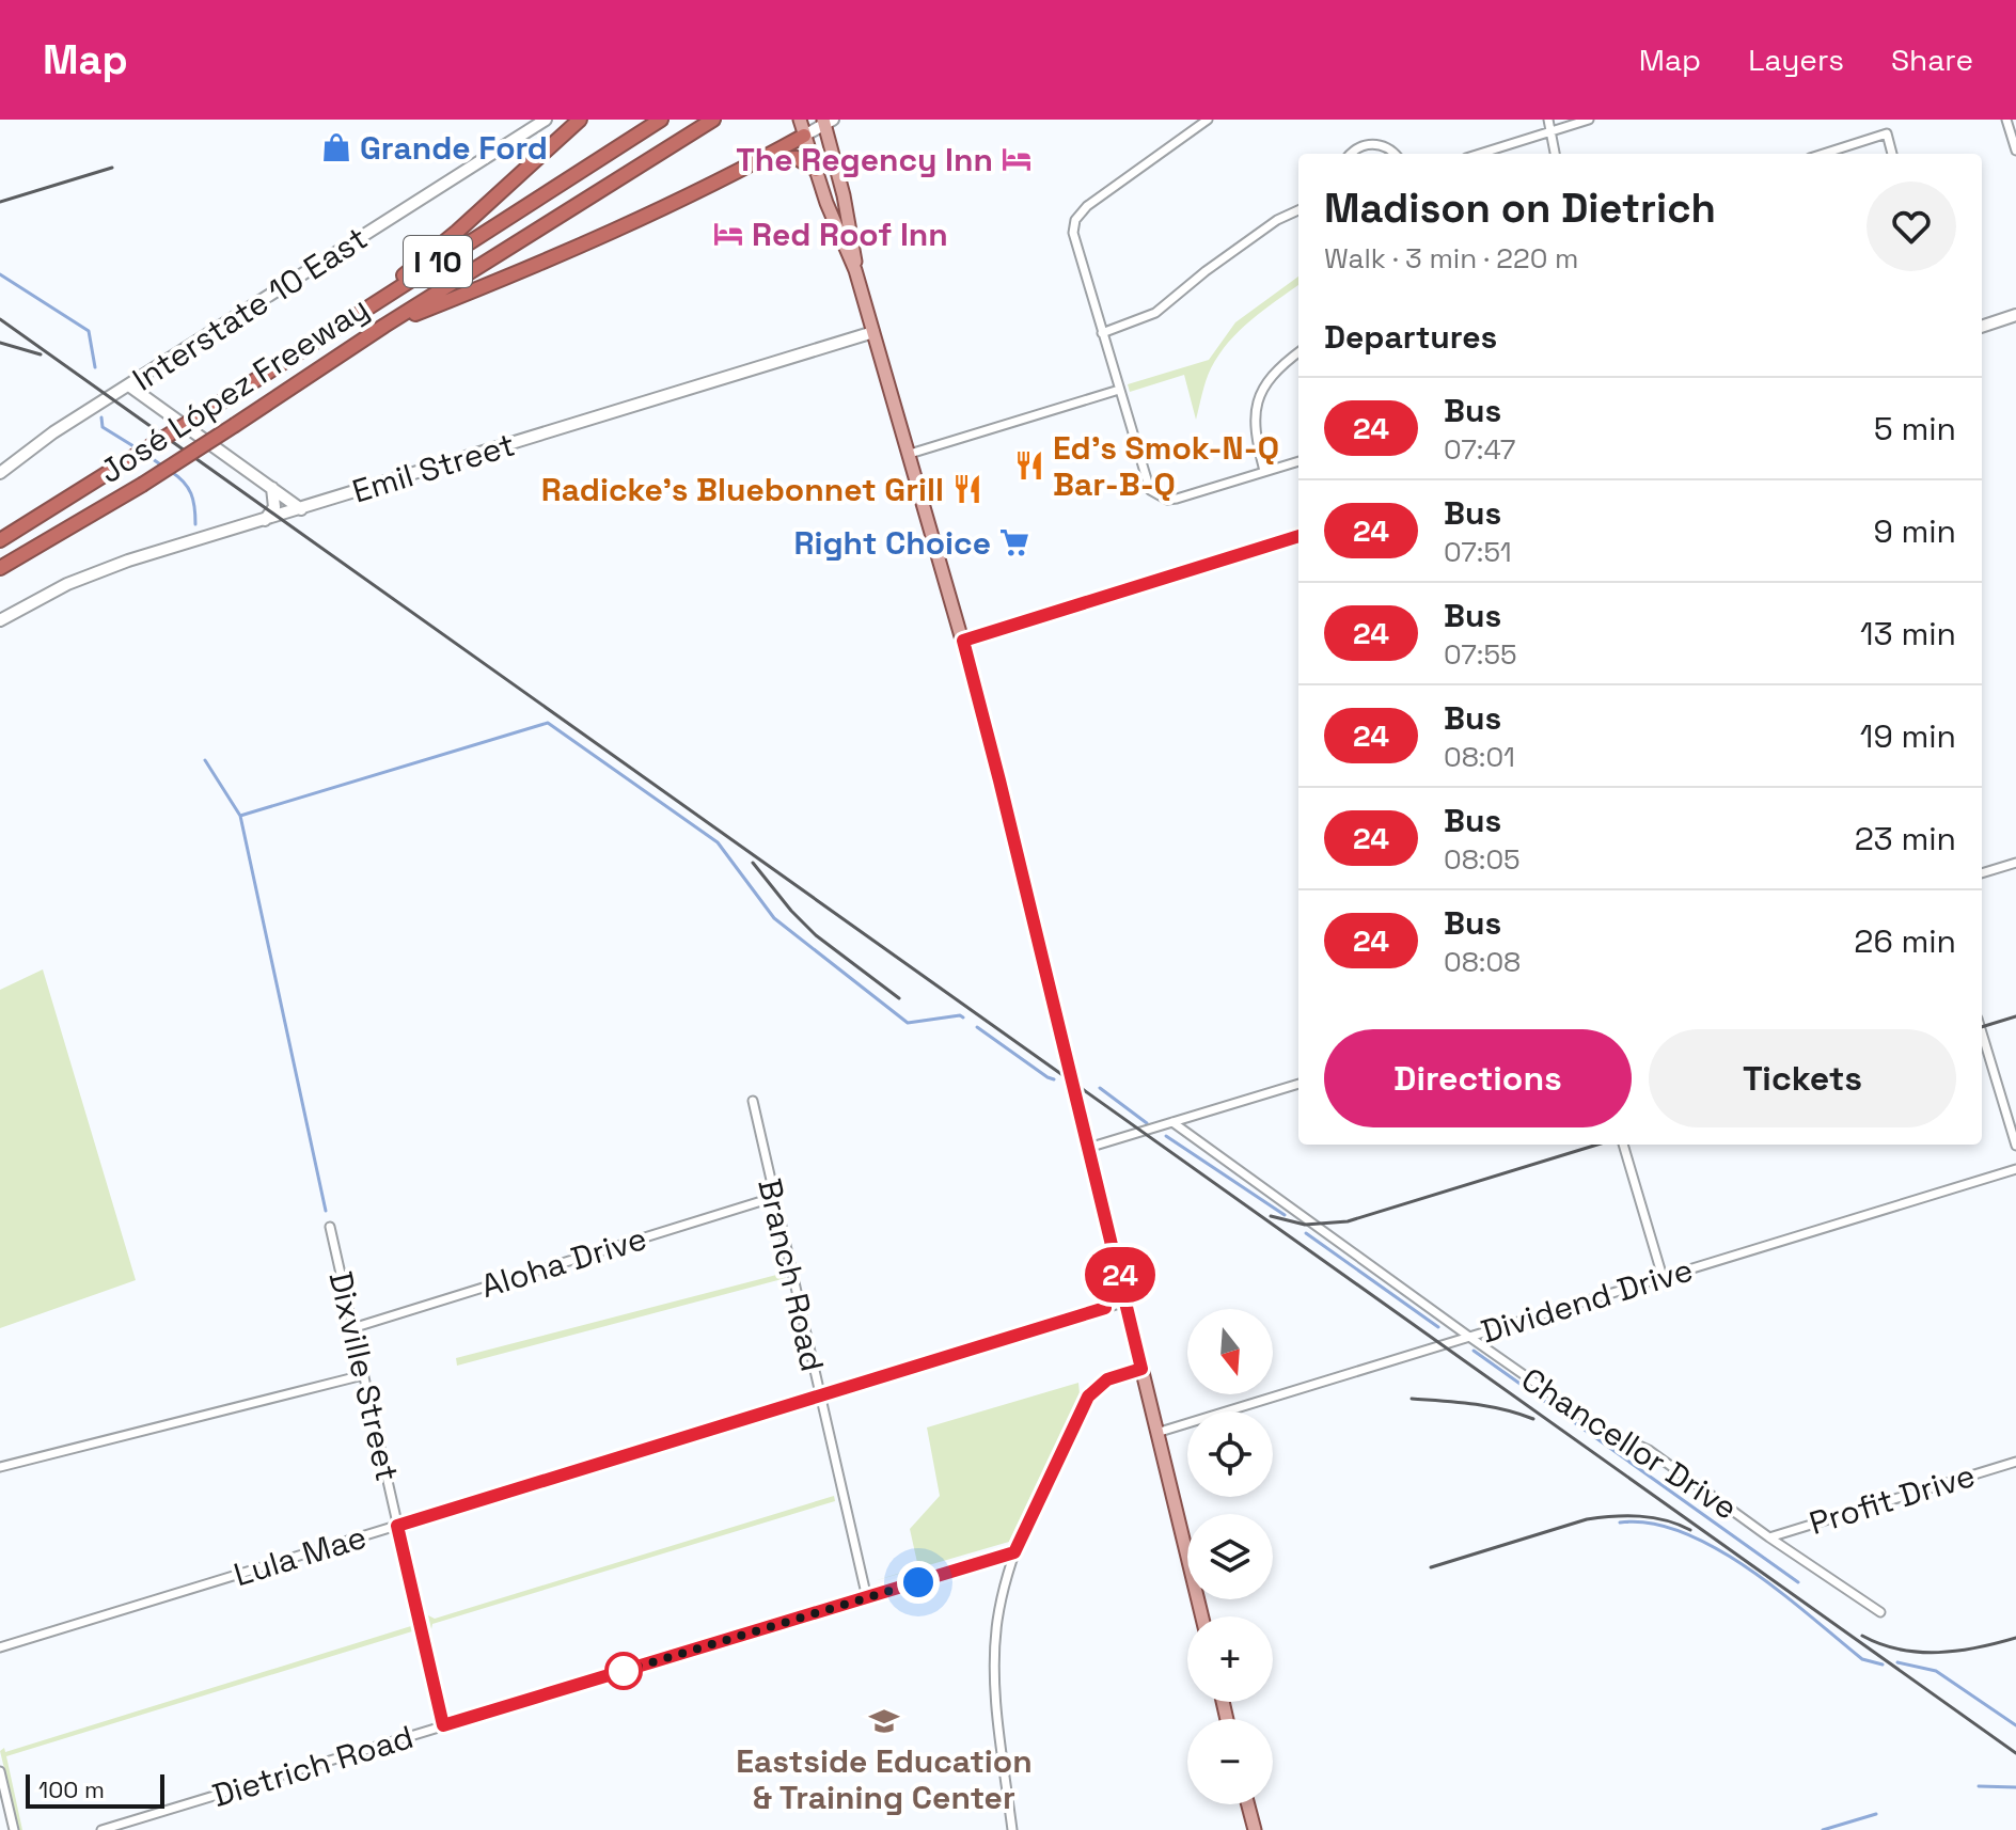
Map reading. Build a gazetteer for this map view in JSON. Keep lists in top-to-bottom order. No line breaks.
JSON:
{"streets":{"highway":["I 10","José López Freeway"],"main road":["Interstate 10 East","Emil Street"],"street":["Aloha Drive","Branch Road","Dividend Drive","Dixville Street","Chancellor Drive","Profit Drive","Lula Mae","Dietrich Road"]},"crossings":[["Aloha Drive","Branch Road"],["Aloha Drive","Dixville Street"],["Branch Road","Lula Mae"],["Branch Road","Dietrich Road"],["Dividend Drive","Chancellor Drive"],["Dixville Street","Lula Mae"],["Dixville Street","Dietrich Road"],["Chancellor Drive","Profit Drive"]],"places":{"shop":["Grande Ford"],"hotel":["The Regency Inn","Red Roof Inn"],"restaurant":["Ed's Smok-N-Q Bar-B-Q","Radicke's Bluebonnet Grill"],"supermarket":["Right Choice"],"school or university":["Eastside Education & Training Center"]},"lines":["bus line 24"],"scale_bar":"100 m","north":"bottom","page":{"header":"Map","nav":["Map","Layers","Share"],"on_map":"24","heading":[["Madison on Dietrich","Walk · 3 min · 220 m"],"Departures"],"list":[{"mark":"24","name":"Bus","note":"07:47","value":"5 min"},{"mark":"24","name":"Bus","note":"07:51","value":"9 min"},{"mark":"24","name":"Bus","note":"07:55","value":"13 min"},{"mark":"24","name":"Bus","note":"08:01","value":"19 min"},{"mark":"24","name":"Bus","note":"08:05","value":"23 min"},{"mark":"24","name":"Bus","note":"08:08","value":"26 min"}],"buttons":["Directions","Tickets"],"map_buttons":["+","−"],"scale":"100 m"}}
